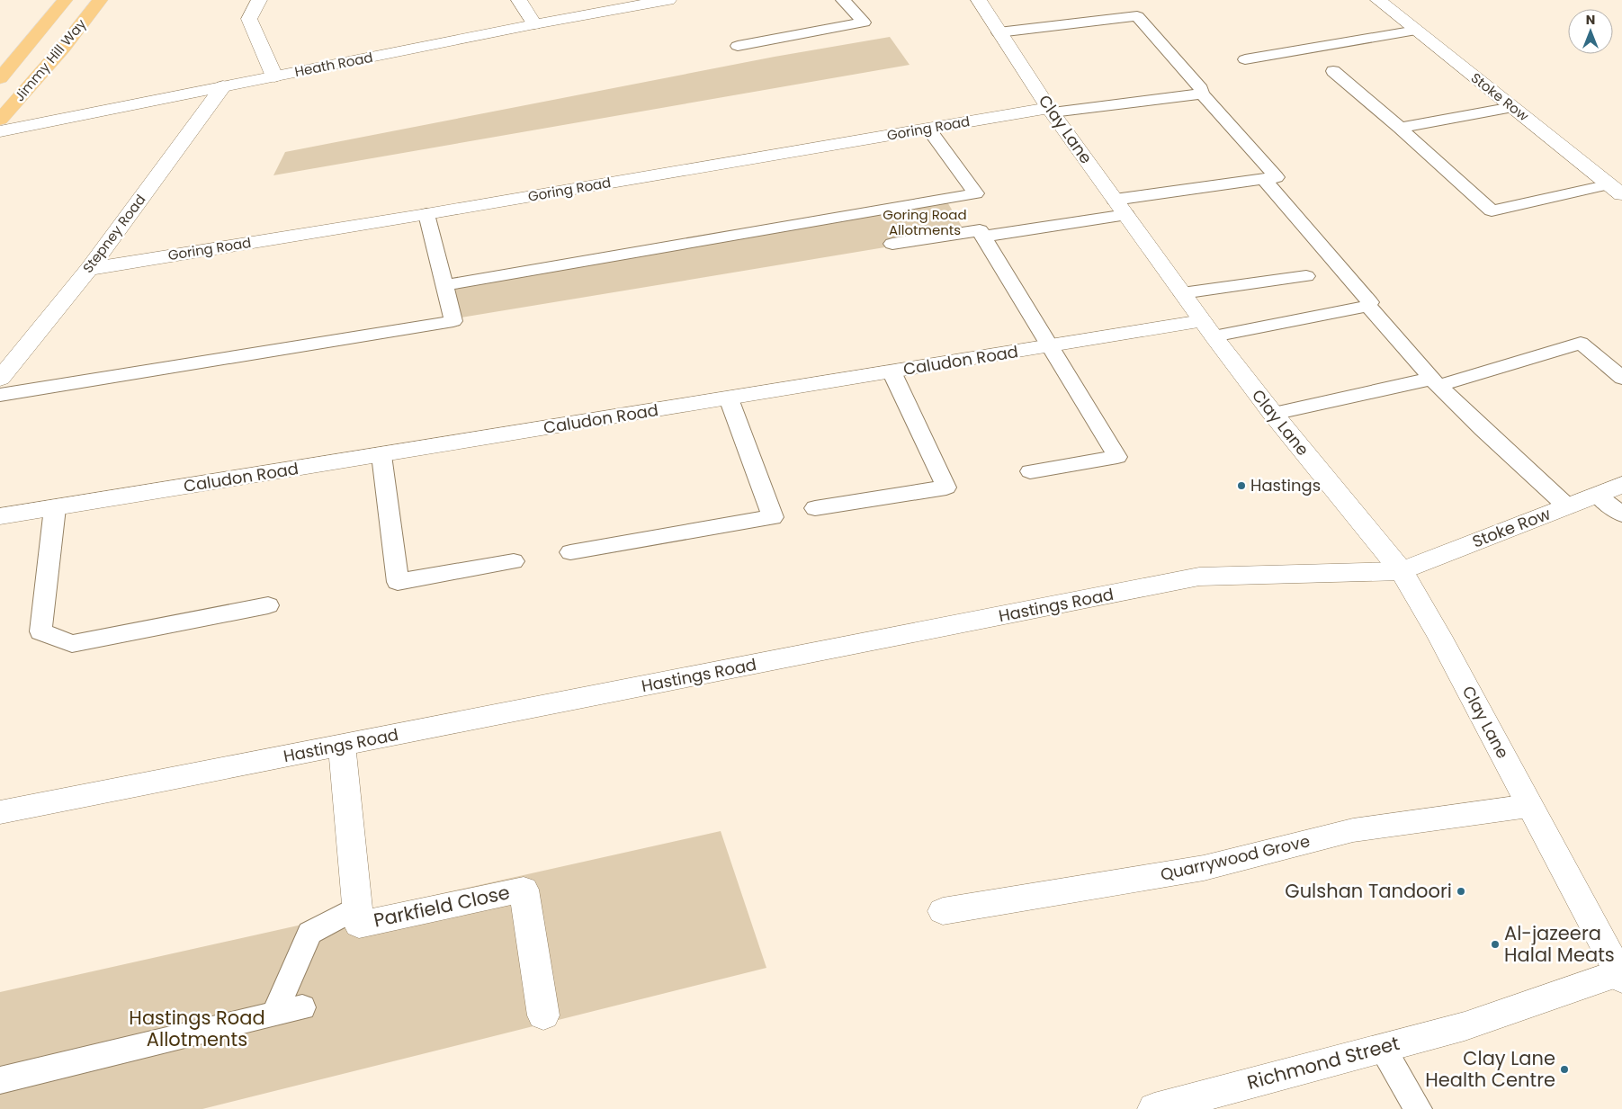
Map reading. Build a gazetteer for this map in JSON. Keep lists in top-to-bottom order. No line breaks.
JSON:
{"streets":{"highway":["Jimmy Hill Way"],"street":["Heath Road","Stoke Row","Goring Road","Clay Lane","Stepney Road","Caludon Road","Hastings Road","Quarrywood Grove","Parkfield Close","Richmond Street"]},"crossings":[["Heath Road","Stepney Road"],["Stoke Row","Clay Lane"],["Stoke Row","Hastings Road"],["Goring Road","Clay Lane"],["Goring Road","Stepney Road"],["Clay Lane","Caludon Road"],["Clay Lane","Hastings Road"],["Clay Lane","Quarrywood Grove"],["Clay Lane","Richmond Street"],["Hastings Road","Parkfield Close"]],"parks":["Goring Road Allotments","Hastings Road Allotments"],"places":["Hastings","Gulshan Tandoori","Al-jazeera Halal Meats","Clay Lane Health Centre"],"north":"top"}
